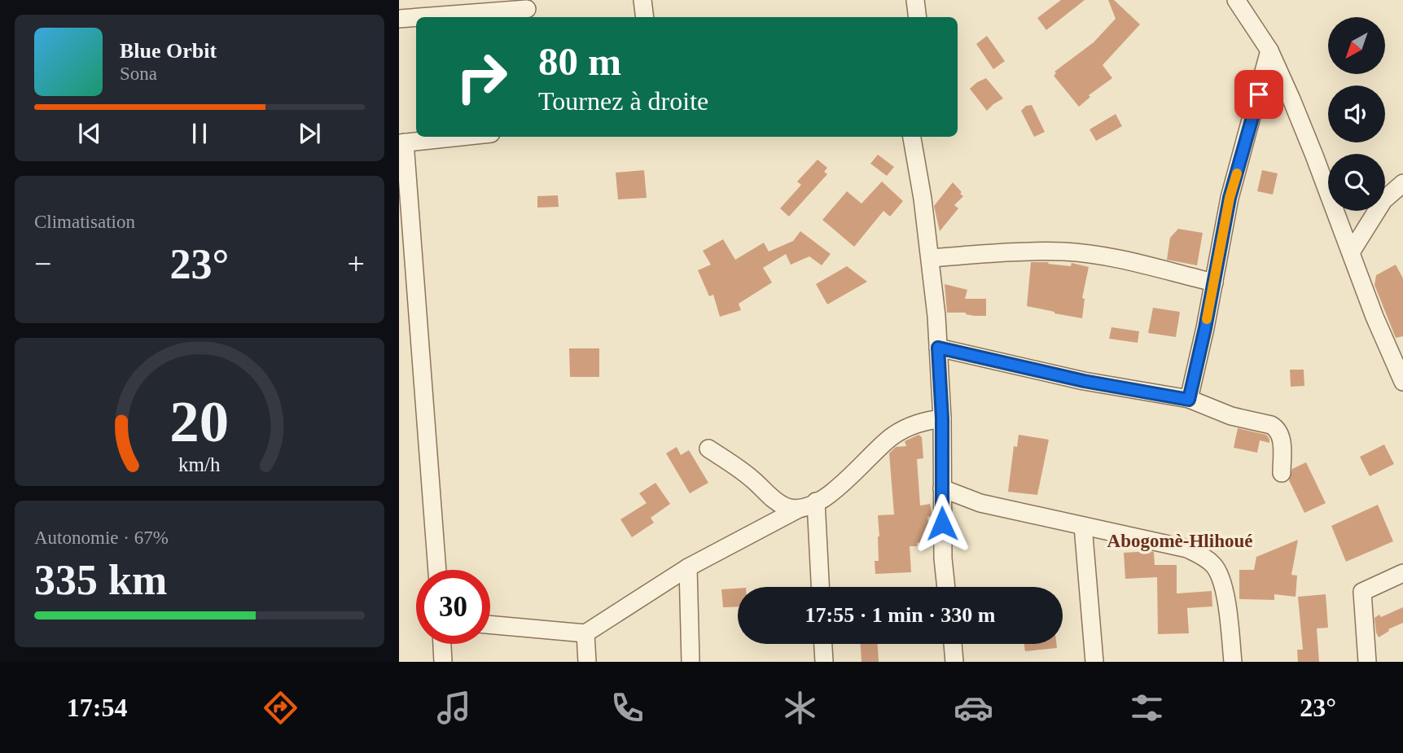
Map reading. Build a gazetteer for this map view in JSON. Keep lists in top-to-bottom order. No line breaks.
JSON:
{"districts":["Abogomè-Hlihoué"],"north":"bottom left","page":{"turn":["80 m","Tournez à droite"],"song":["Blue Orbit","Sona"],"tile":["Climatisation",["Autonomie · 67%","335 km"]],"heat":["−","23°","+"],"limit":"30","trip":"17:55 · 1 min · 330 m","tabs":["17:54","23°"],"gauge":["20","km/h"]}}
